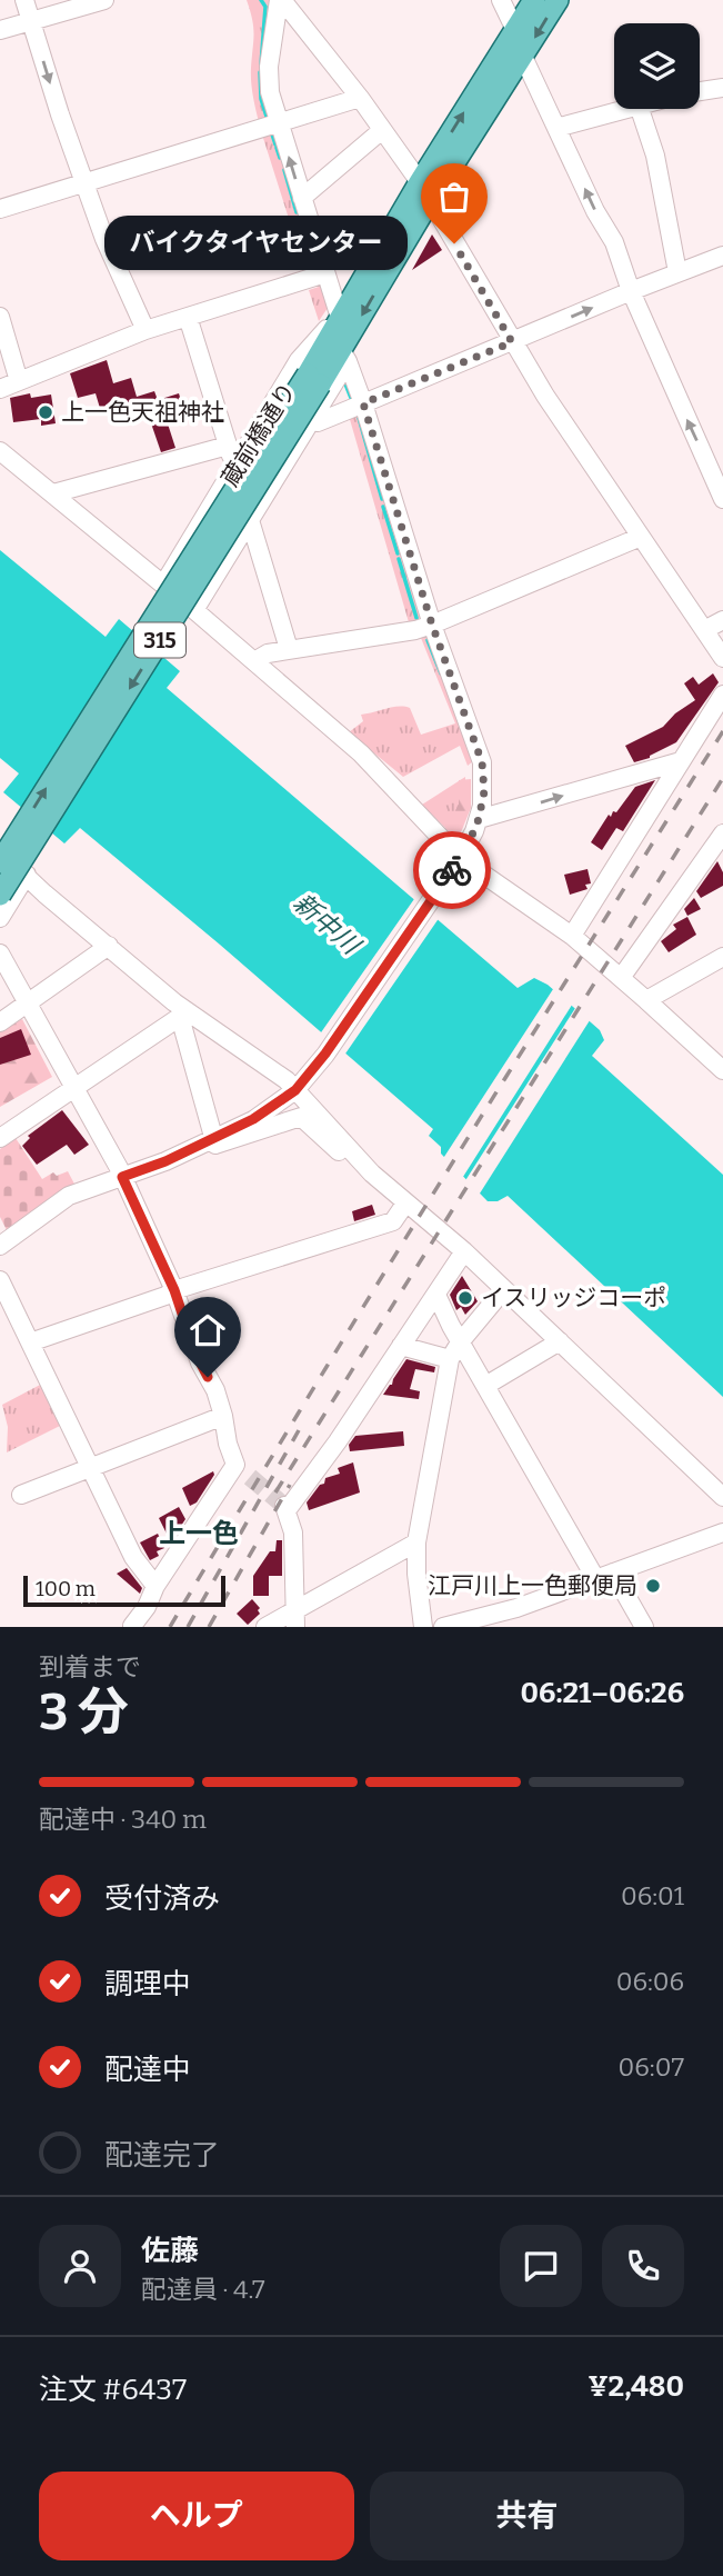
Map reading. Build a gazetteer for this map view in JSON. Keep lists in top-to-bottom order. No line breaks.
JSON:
{"streets":{"main road":["蔵前橋通り","315"]},"districts":["上一色"],"water":["新中川"],"places":["バイクタイヤセンター","上一色天祖神社","イスリッジコーポ","江戸川上一色郵便局"],"scale_bar":"100 m","page":{"bubble":"バイクタイヤセンター","scale":"100 m","heading":["3 分","到着まで","06:21–06:26"],"panel":["佐藤","配達員 · 4.7","注文 #6437","¥2,480"],"bar":"配達中 · 340 m","list":[["受付済み","06:01"],["調理中","06:06"],["配達中","06:07"],"配達完了"],"buttons":["ヘルプ","共有"]}}
